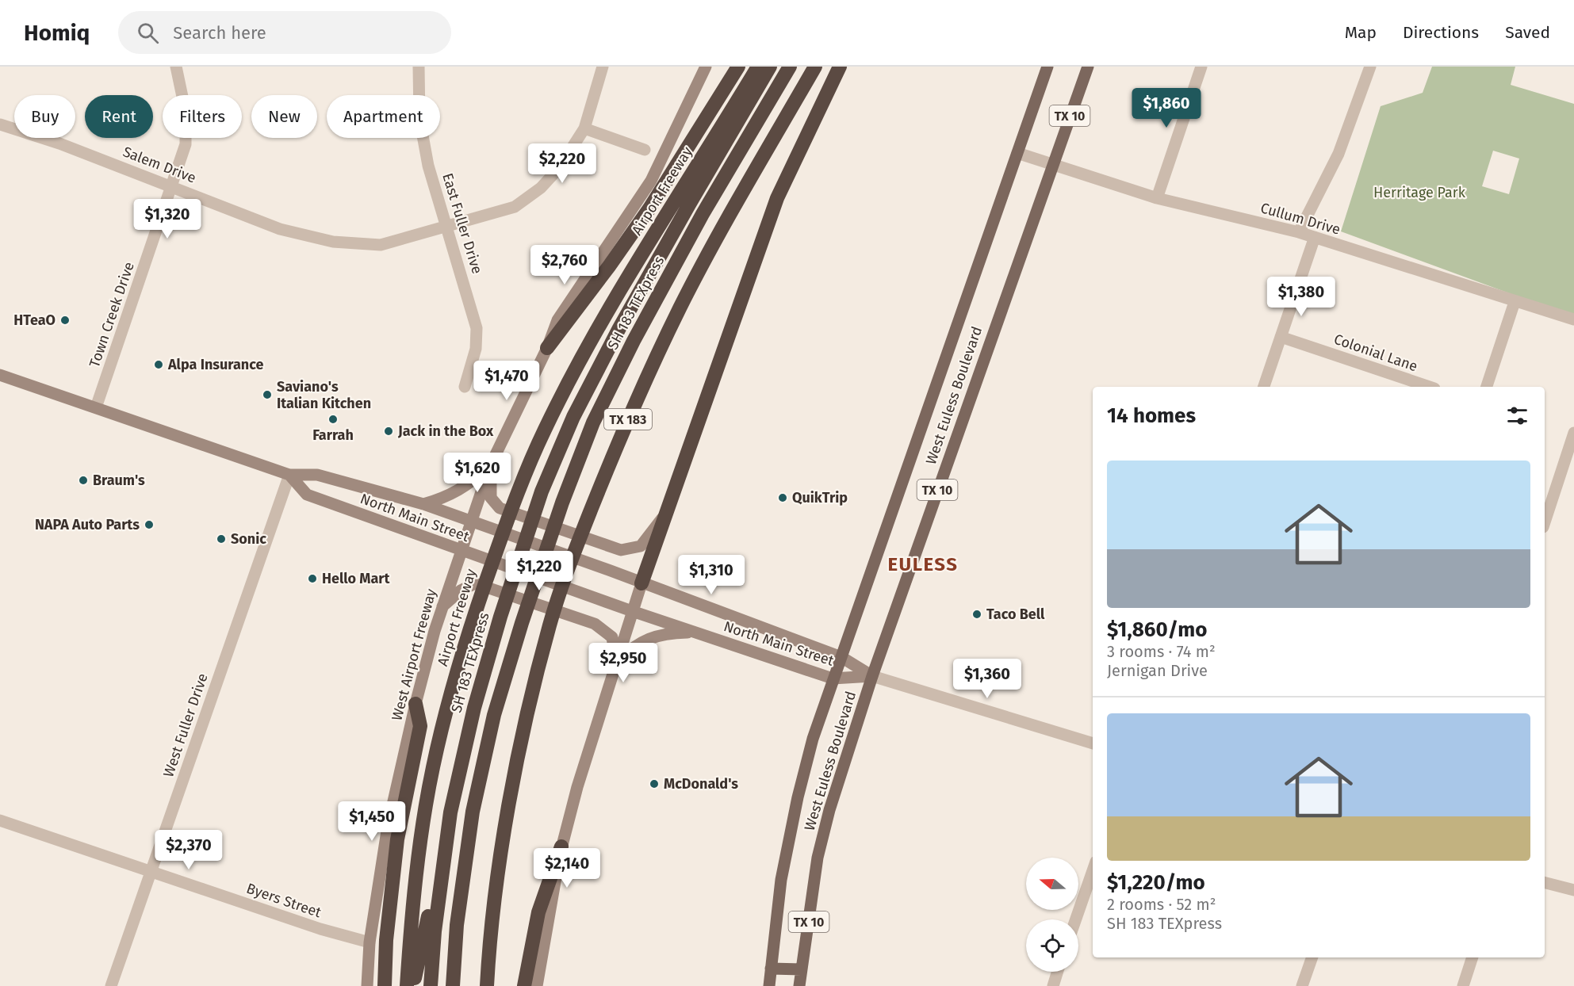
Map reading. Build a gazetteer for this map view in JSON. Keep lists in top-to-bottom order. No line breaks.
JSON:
{"streets":{"highway":["Airport Freeway","SH 183 TEXpress","TX 183"],"main road":["TX 10","West Euless Boulevard","North Main Street","West Airport Freeway"],"street":["Salem Drive","Cullum Drive","East Fuller Drive","Town Creek Drive","Colonial Lane","West Fuller Drive","Byers Street"]},"crossings":[["Salem Drive","East Fuller Drive"],["Salem Drive","Town Creek Drive"],["Cullum Drive","West Euless Boulevard"],["Town Creek Drive","North Main Street"],["West Euless Boulevard","North Main Street"],["North Main Street","West Airport Freeway"],["North Main Street","West Fuller Drive"],["West Airport Freeway","Byers Street"],["West Fuller Drive","Byers Street"]],"districts":["EULESS"],"parks":["Herritage Park"],"places":["HTeaO","Alpa Insurance","Saviano's Italian Kitchen","Farrah","Jack in the Box","Braum's","QuikTrip","NAPA Auto Parts","Sonic","Hello Mart","Taco Bell","McDonald's"],"north":"left","page":{"header":"Homiq","search":"Search here","nav":["Map","Directions","Saved"],"price":["$1,860","$2,220","$1,320","$2,760","$1,380","$1,470","$1,620","$1,220","$1,310","$2,950","$1,360","$1,450","$2,370","$2,140"],"chip":["Buy","Rent","Filters","New","Apartment"],"heading":"14 homes","list":[{"name":"$1,860/mo","note":"3 rooms · 74 m² · Jernigan Drive"},{"name":"$1,220/mo","note":"2 rooms · 52 m² · SH 183 TEXpress"}]}}
